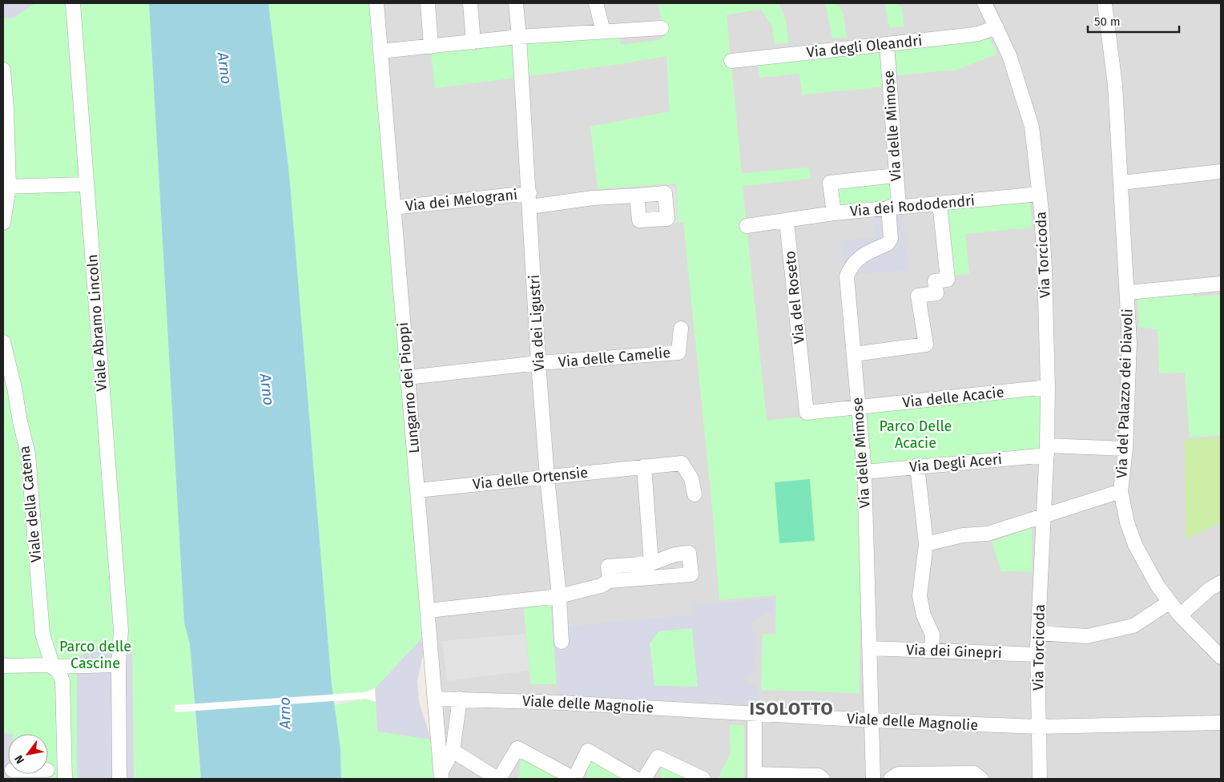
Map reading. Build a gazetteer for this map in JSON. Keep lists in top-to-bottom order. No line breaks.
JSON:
{"streets":{"street":["Via degli Oleandri","Via delle Mimose","Via dei Melograni","Via dei Rododendri","Via Torcicoda","Via del Roseto","Viale Abramo Lincoln","Via dei Ligustri","Via delle Camelie","Lungarno dei Pioppi","Via del Palazzo dei Diavoli","Via delle Acacie","Via Degli Aceri","Via delle Ortensie","Viale della Catena","Via dei Ginepri","Viale delle Magnolie"]},"crossings":[["Via degli Oleandri","Via delle Mimose"],["Via degli Oleandri","Via Torcicoda"],["Via delle Mimose","Via dei Rododendri"],["Via delle Mimose","Via del Roseto"],["Via delle Mimose","Via delle Acacie"],["Via delle Mimose","Via Degli Aceri"],["Via delle Mimose","Via dei Ginepri"],["Via delle Mimose","Viale delle Magnolie"],["Via dei Melograni","Via dei Ligustri"],["Via dei Melograni","Lungarno dei Pioppi"],["Via dei Rododendri","Via Torcicoda"],["Via dei Rododendri","Via del Roseto"],["Via Torcicoda","Via delle Acacie"],["Via Torcicoda","Via Degli Aceri"],["Via Torcicoda","Via dei Ginepri"],["Via Torcicoda","Viale delle Magnolie"],["Via del Roseto","Via delle Acacie"],["Via dei Ligustri","Via delle Camelie"],["Via dei Ligustri","Via delle Ortensie"],["Via delle Camelie","Lungarno dei Pioppi"],["Lungarno dei Pioppi","Via delle Ortensie"],["Lungarno dei Pioppi","Viale delle Magnolie"],["Via del Palazzo dei Diavoli","Via Degli Aceri"]],"districts":["ISOLOTTO"],"water":["Arno"],"parks":["Parco Delle Acacie","Parco delle Cascine"],"scale_bar":"50 m","north":"bottom left"}
